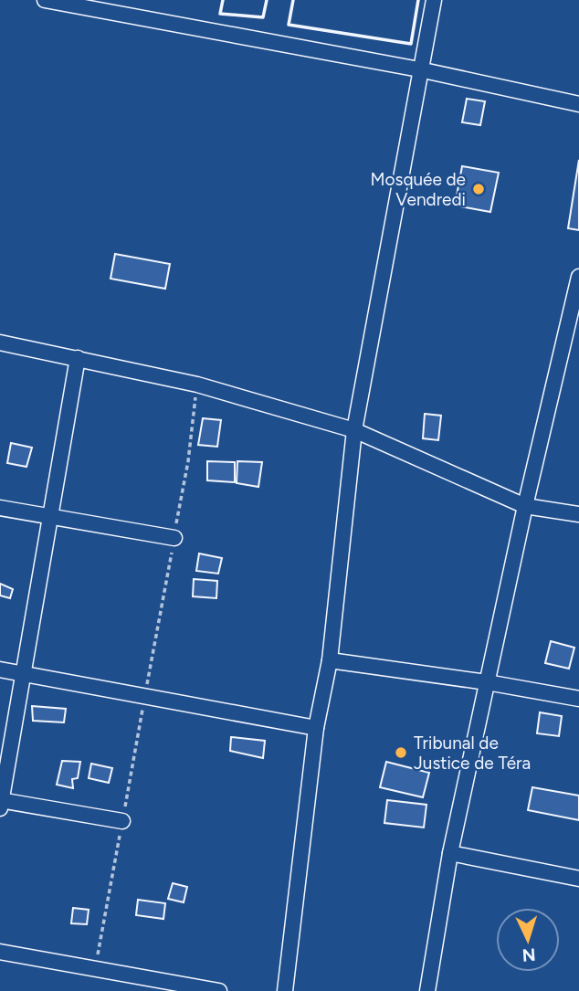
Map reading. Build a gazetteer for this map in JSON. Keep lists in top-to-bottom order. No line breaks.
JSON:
{"places":["Mosquée de Vendredi","Tribunal de Justice de Téra"],"north":"bottom"}
